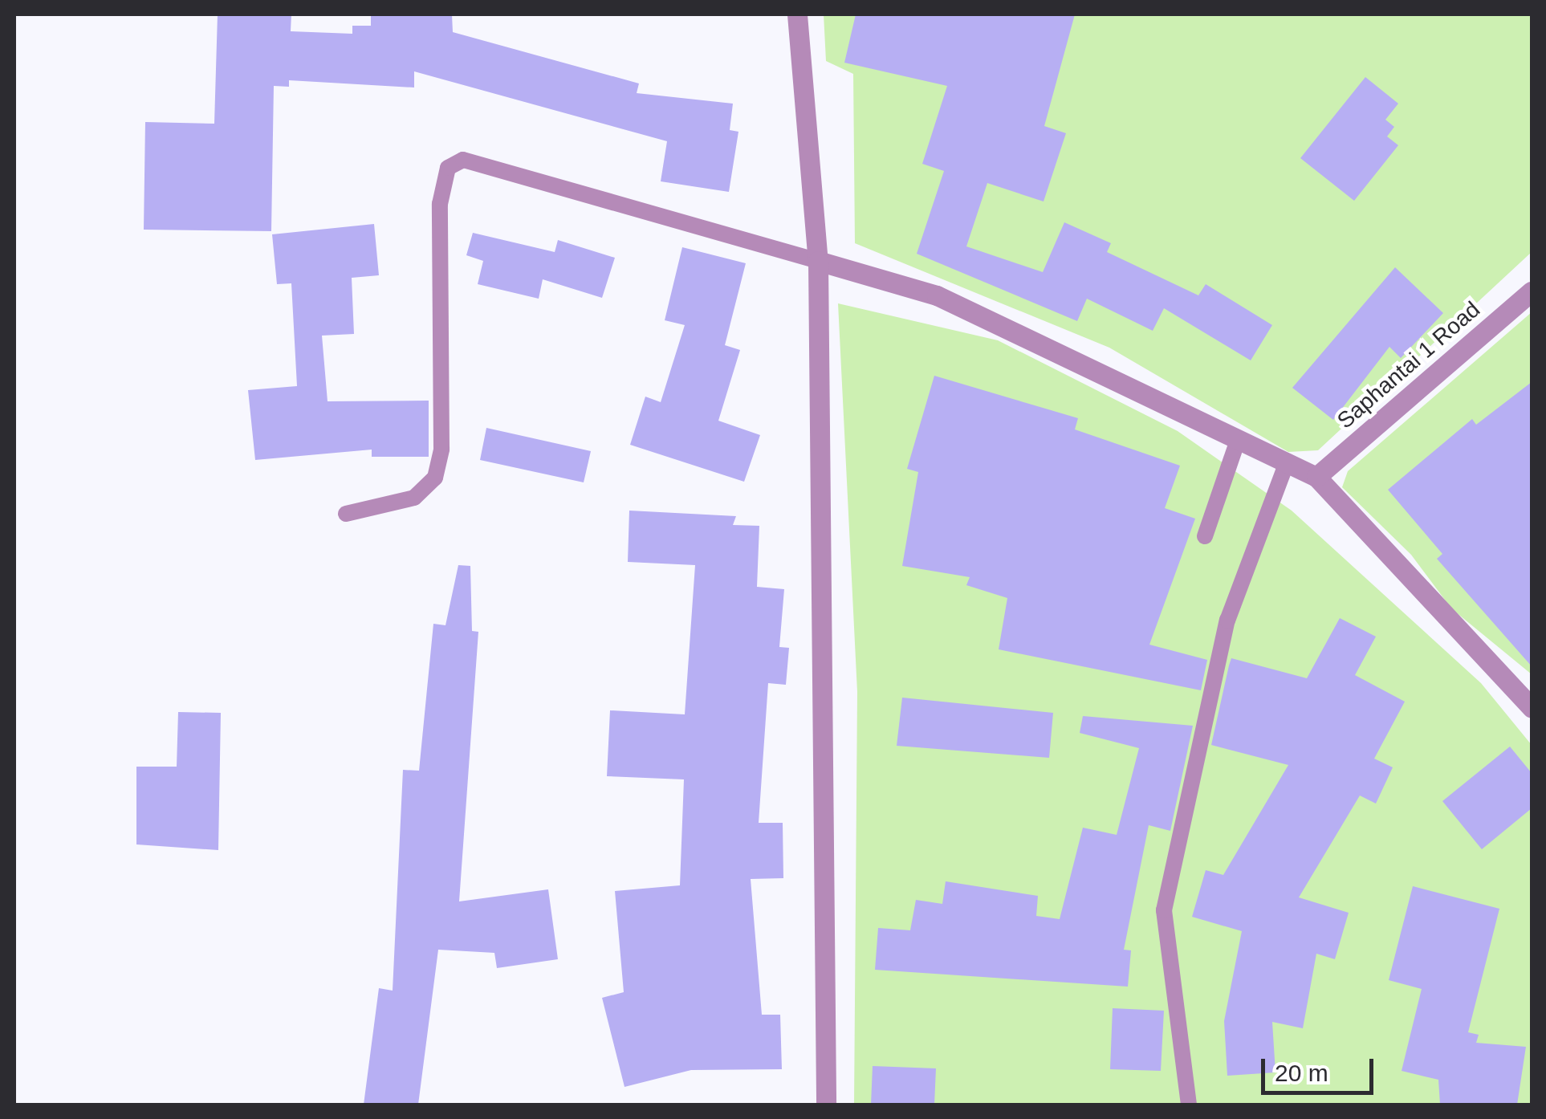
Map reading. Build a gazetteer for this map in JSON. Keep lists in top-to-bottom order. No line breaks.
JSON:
{"streets":{"street":["Saphantai 1 Road"]},"scale_bar":"20 m"}
